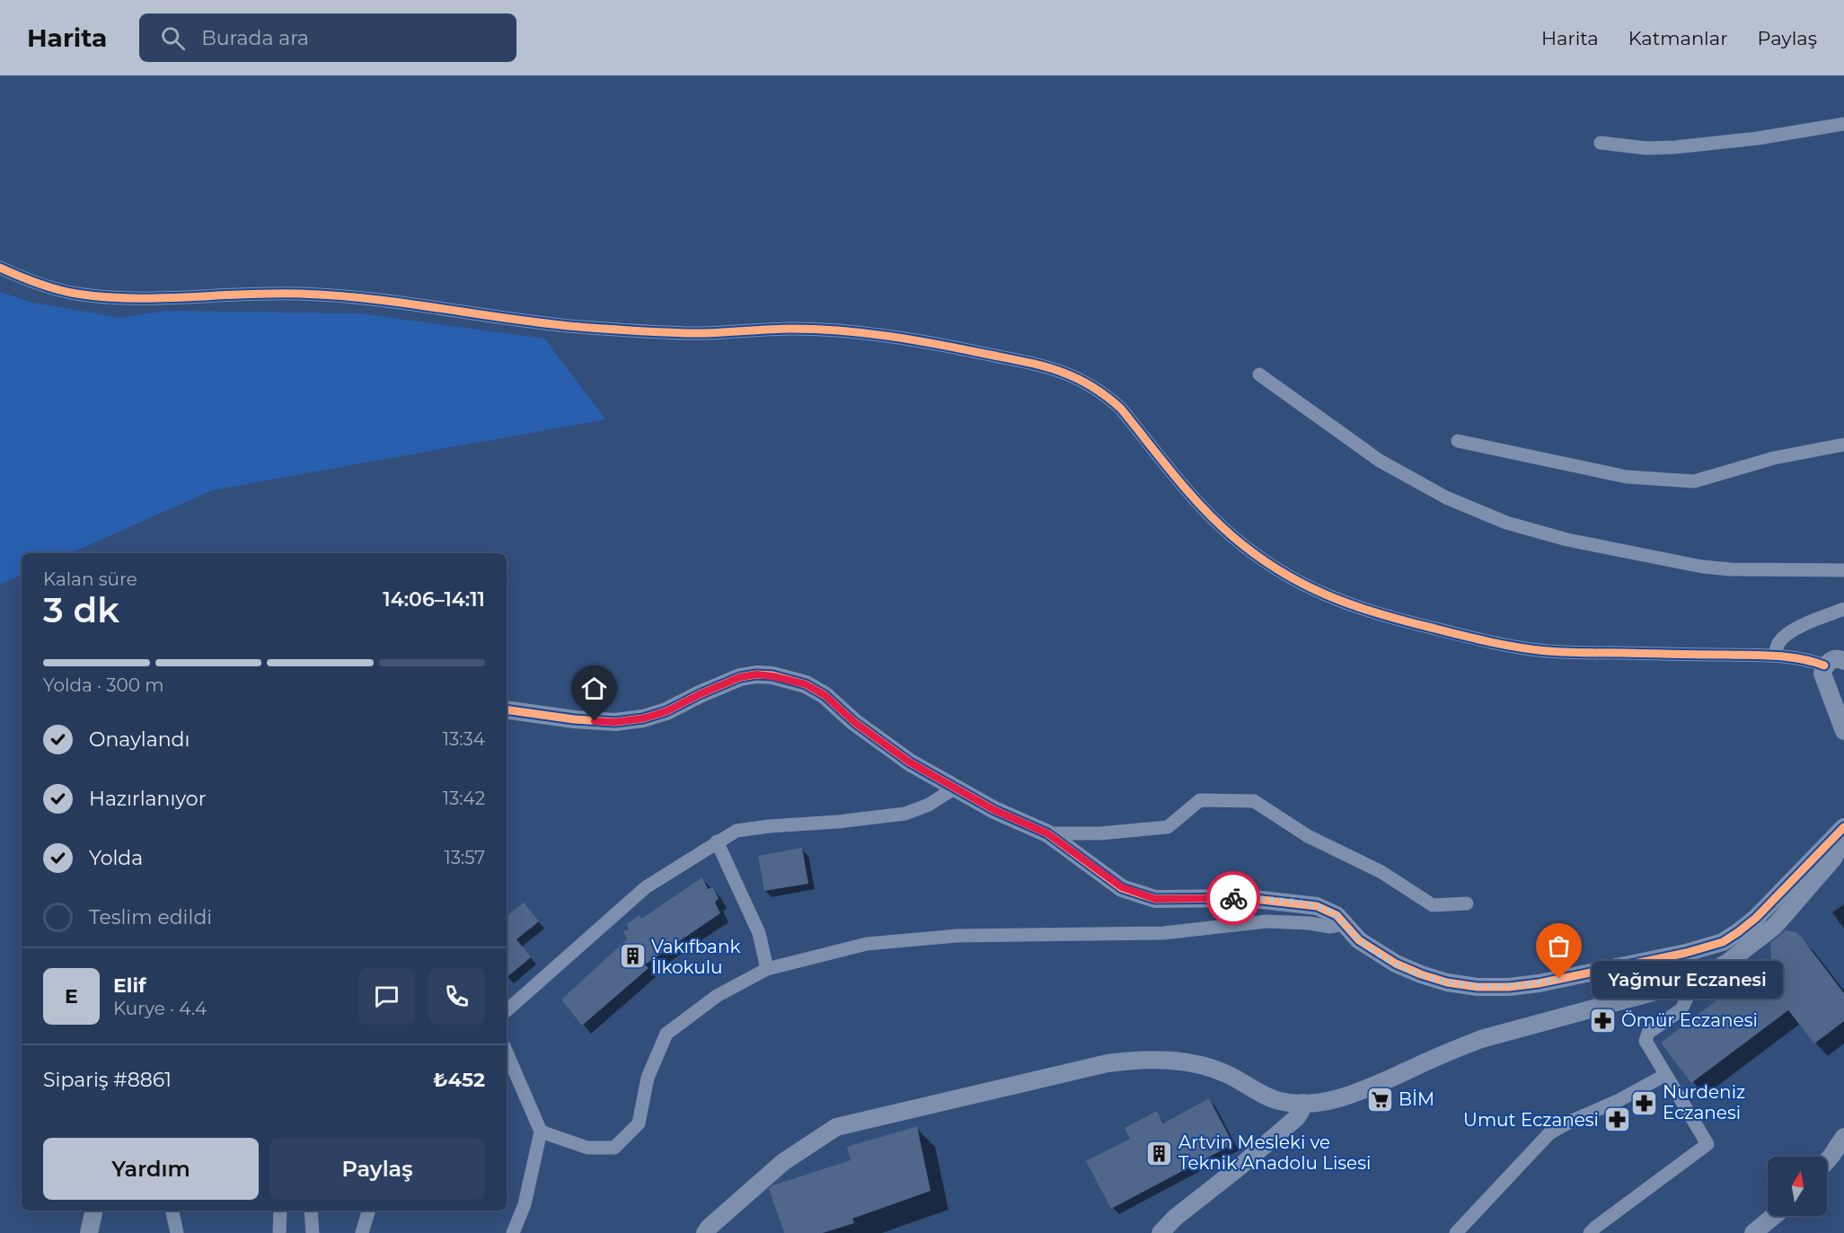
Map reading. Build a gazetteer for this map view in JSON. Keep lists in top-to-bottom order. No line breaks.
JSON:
{"places":{"building":["Vakıfbank İlkokulu","Artvin Mesleki ve Teknik Anadolu Lisesi"],"other":["Yağmur Eczanesi"],"pharmacy":["Ömür Eczanesi","Nurdeniz Eczanesi","Umut Eczanesi"],"supermarket":["BİM"]},"north":"top","page":{"header":"Harita","search":"Burada ara","nav":["Harita","Katmanlar","Paylaş"],"heading":["3 dk","Kalan süre","14:06–14:11"],"panel":["Elif","Kurye · 4.4","Sipariş #8861","₺452"],"bar":"Yolda · 300 m","list":[["Onaylandı","13:34"],["Hazırlanıyor","13:42"],["Yolda","13:57"],"Teslim edildi"],"bubble":"Yağmur Eczanesi","round":"E","buttons":["Yardım","Paylaş"]}}
